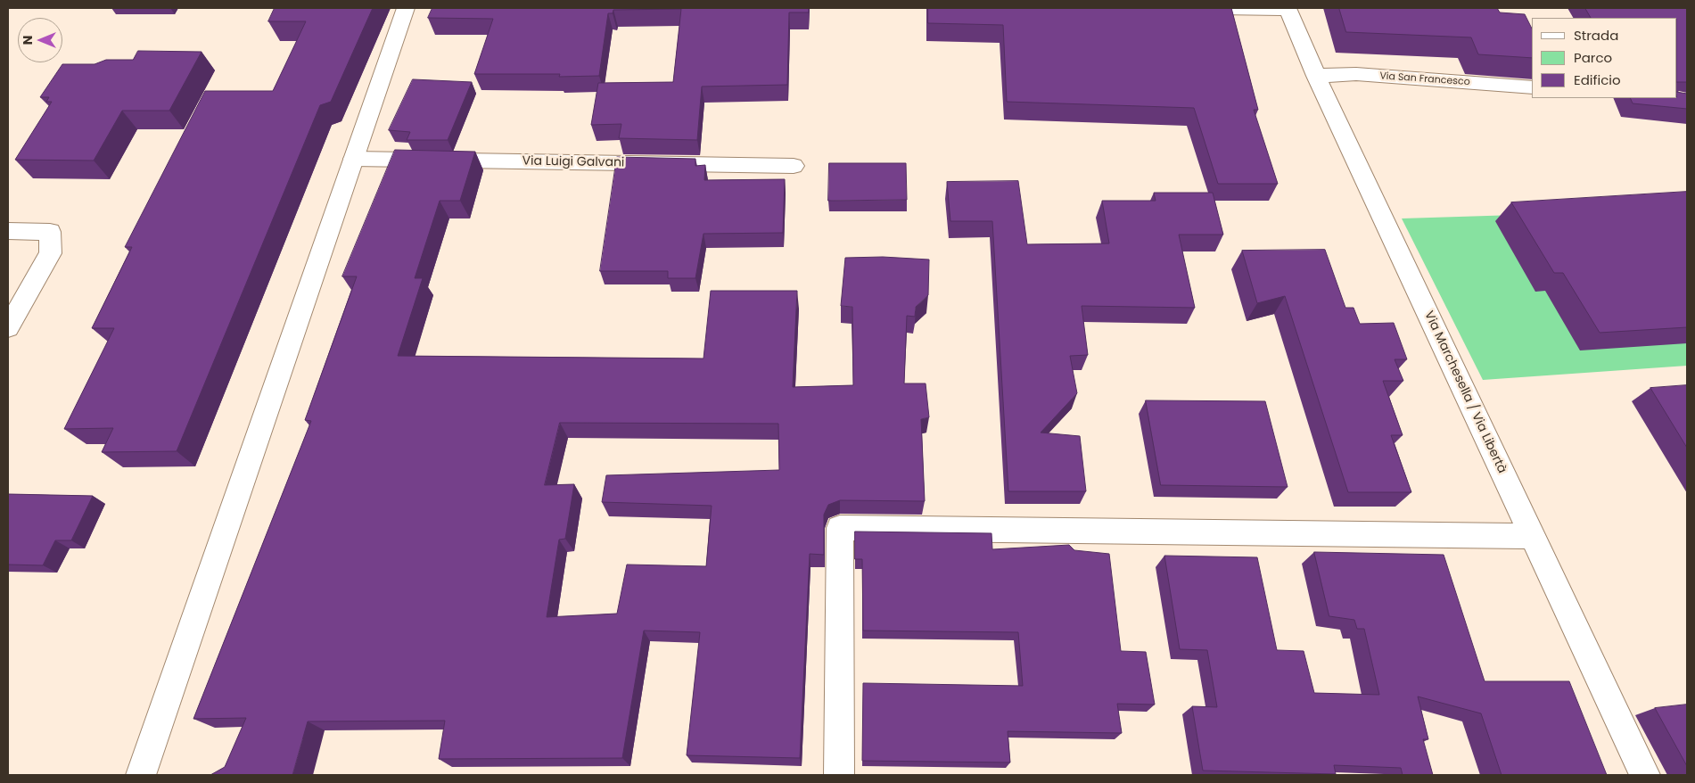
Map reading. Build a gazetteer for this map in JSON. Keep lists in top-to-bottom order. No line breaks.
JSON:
{"streets":{"street":["Via San Francesco","Via Luigi Galvani","Via Marchesella / Via Libertà"]},"crossings":[["Via San Francesco","Via Marchesella / Via Libertà"]],"legend":["Strada","Parco","Edificio"],"north":"left"}
